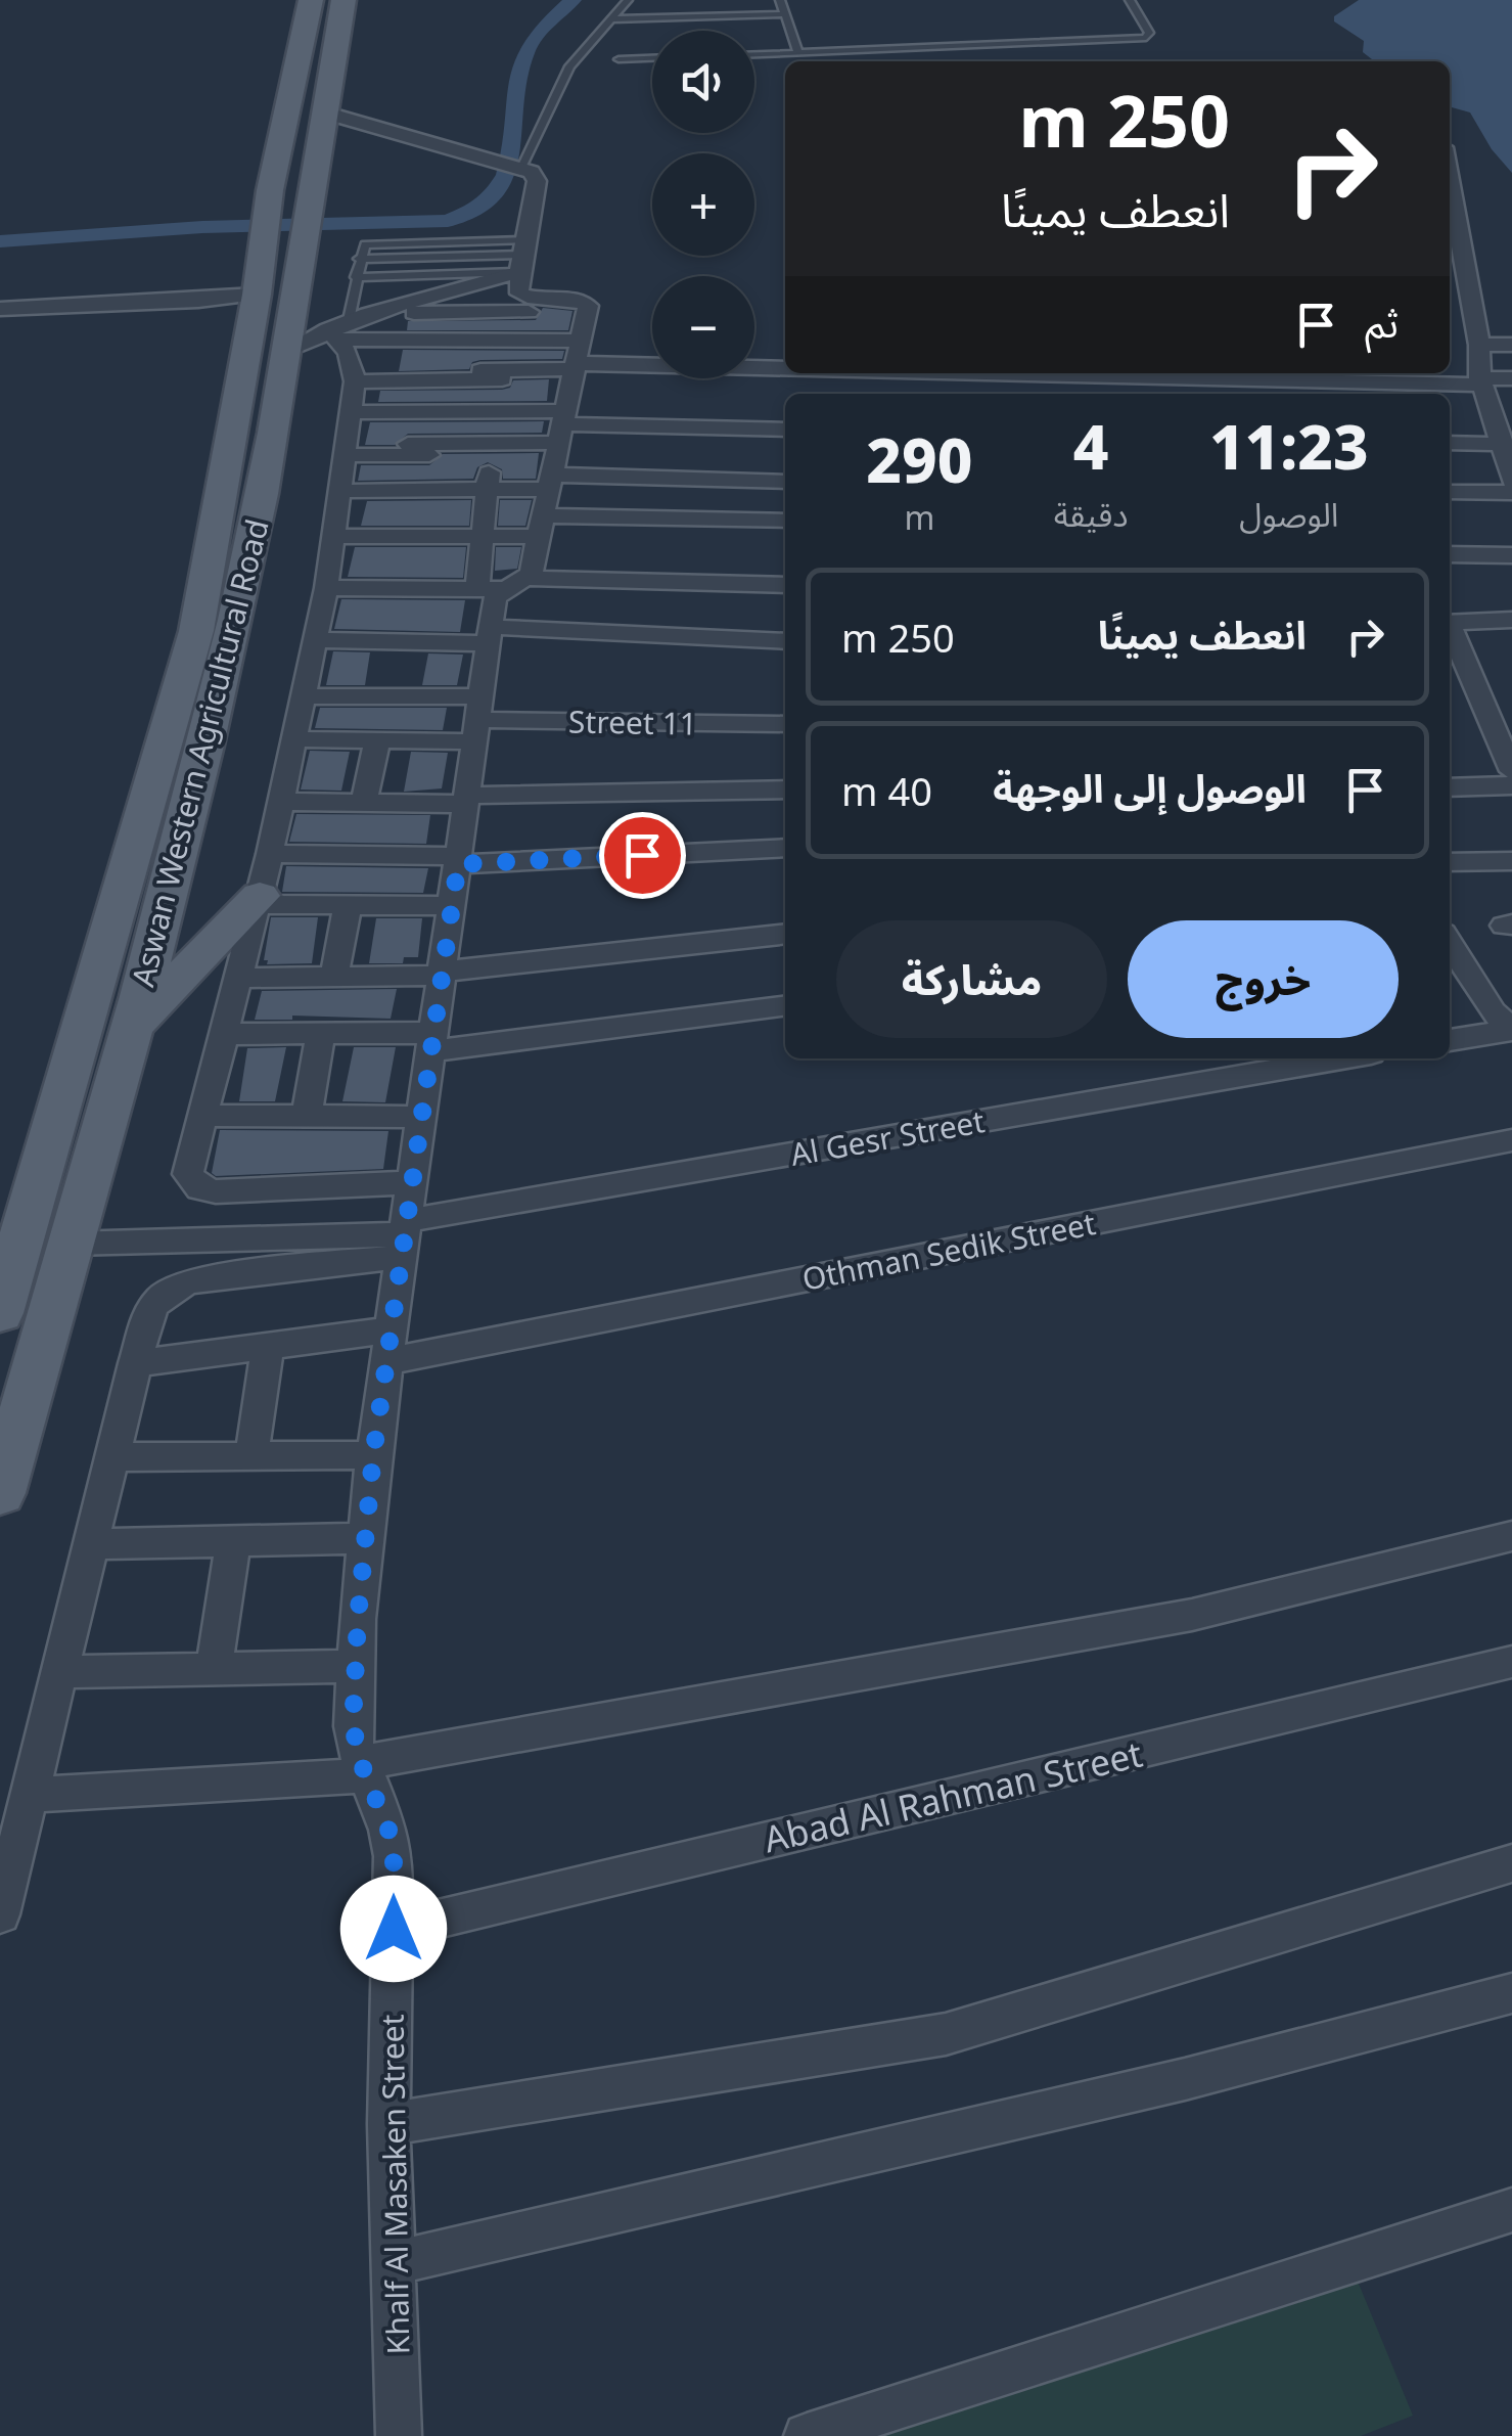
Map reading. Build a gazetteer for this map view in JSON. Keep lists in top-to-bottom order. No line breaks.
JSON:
{"streets":{"main road":["Aswan Western Agricultural Road"],"street":["Street 11","Al Gesr Street","Othman Sedik Street","Abad Al Rahman Street","Khalf Al Masaken Street"]},"crossings":[["Street 11","Khalf Al Masaken Street"],["Al Gesr Street","Khalf Al Masaken Street"],["Othman Sedik Street","Khalf Al Masaken Street"],["Abad Al Rahman Street","Khalf Al Masaken Street"]],"page":{"map_buttons":["+","−"],"turn":["250 m","انعطف يمينًا"],"then":"ثم","eta":["11:23","الوصول","4","دقيقة","290","m"],"list":[{"name":"انعطف يمينًا","value":"250 m"},{"name":"الوصول إلى الوجهة","value":"40 m"}],"buttons":["خروج","مشاركة"]}}
